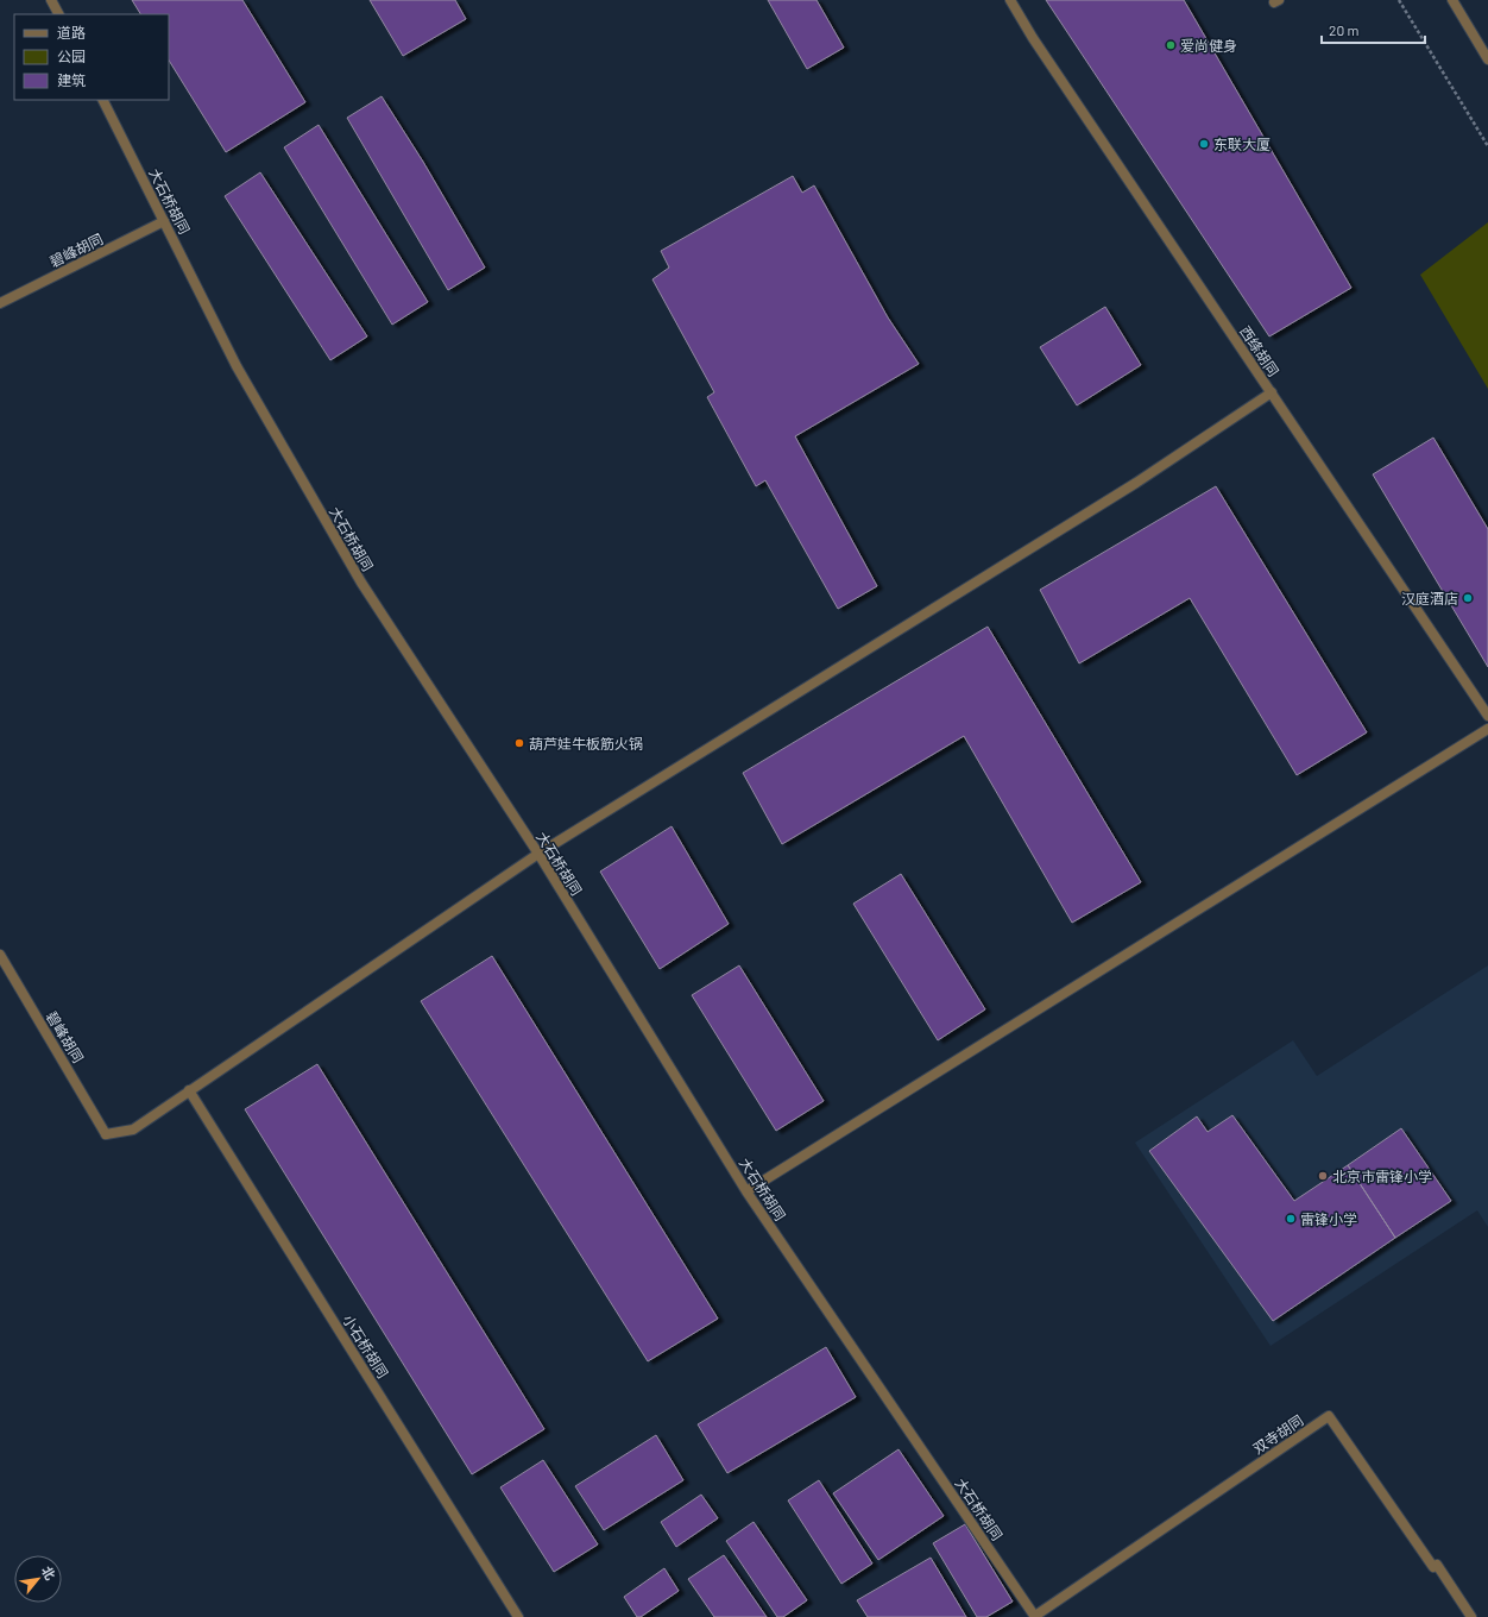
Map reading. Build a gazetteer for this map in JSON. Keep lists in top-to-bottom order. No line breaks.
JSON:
{"streets":{"street":["大石桥胡同","碧峰胡同","西绦胡同","小石桥胡同","双寺胡同"]},"crossings":[["大石桥胡同","碧峰胡同"],["大石桥胡同","双寺胡同"],["碧峰胡同","小石桥胡同"]],"places":["爱尚健身","东联大厦","汉庭酒店","葫芦娃牛板筋火锅","北京市雷锋小学","雷锋小学"],"legend":["道路","公园","建筑"],"scale_bar":"20 m","north":"top right"}
